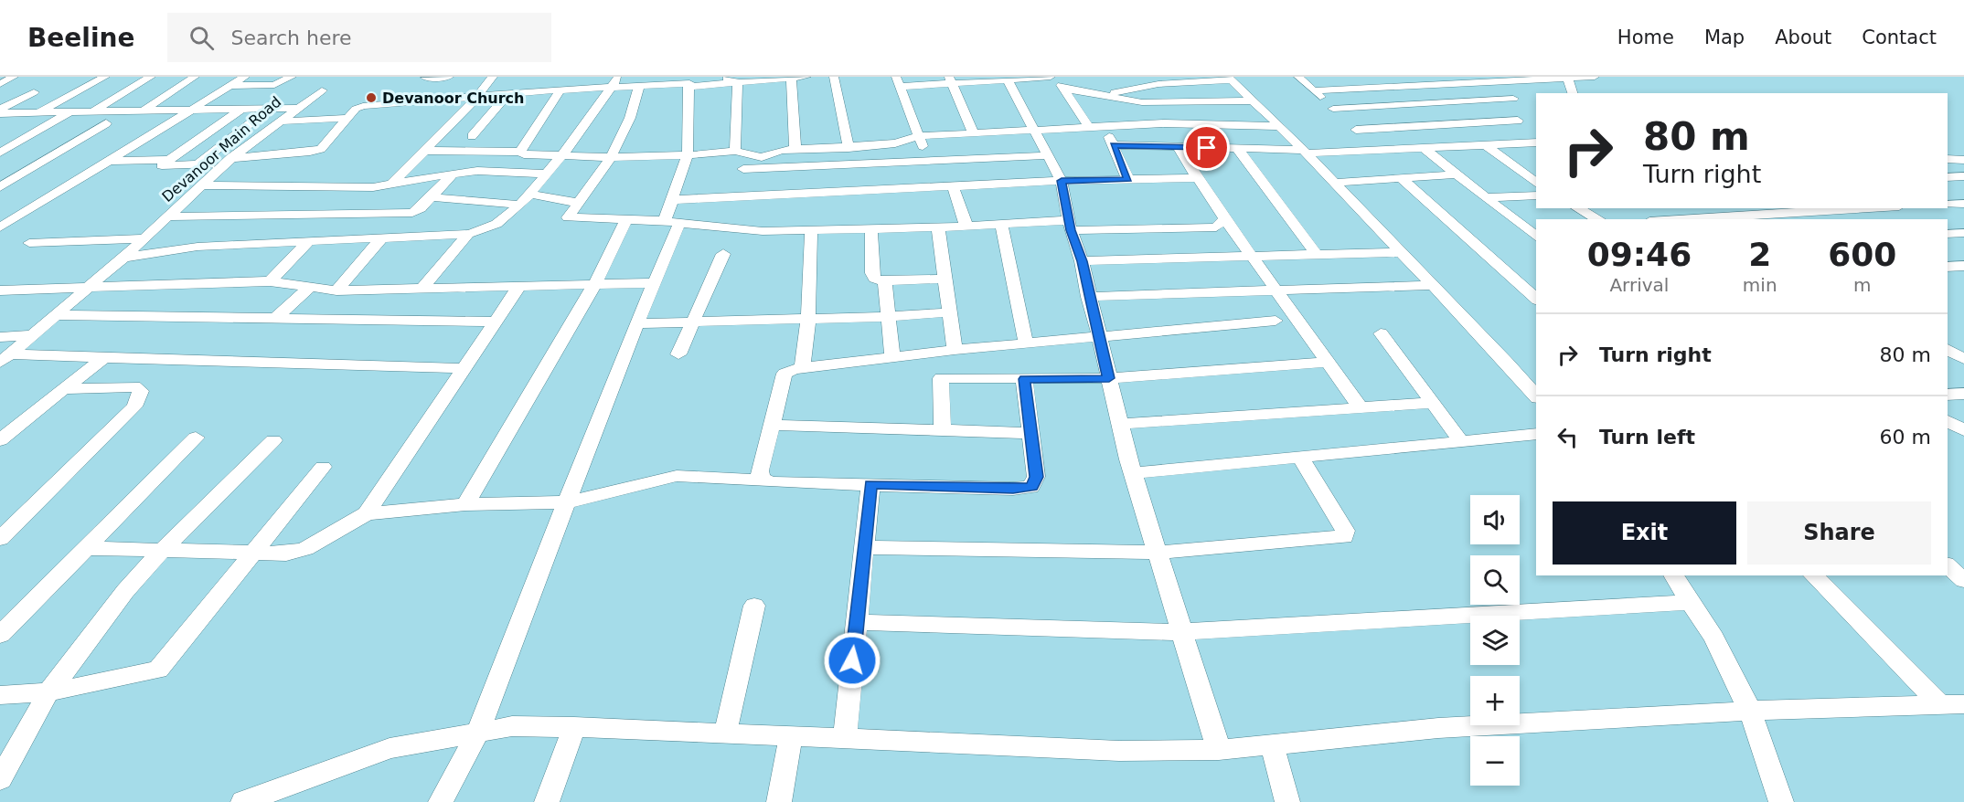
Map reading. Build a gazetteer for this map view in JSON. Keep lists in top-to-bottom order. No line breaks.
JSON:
{"streets":{"street":["Devanoor Main Road"]},"places":["Devanoor Church"],"page":{"header":"Beeline","search":"Search here","nav":["Home","Map","About","Contact"],"turn":["80 m","Turn right"],"eta":["09:46","Arrival","2","min","600","m"],"list":[{"name":"Turn right","value":"80 m"},{"name":"Turn left","value":"60 m"}],"buttons":["Exit","Share"],"map_buttons":["+","−"]}}
